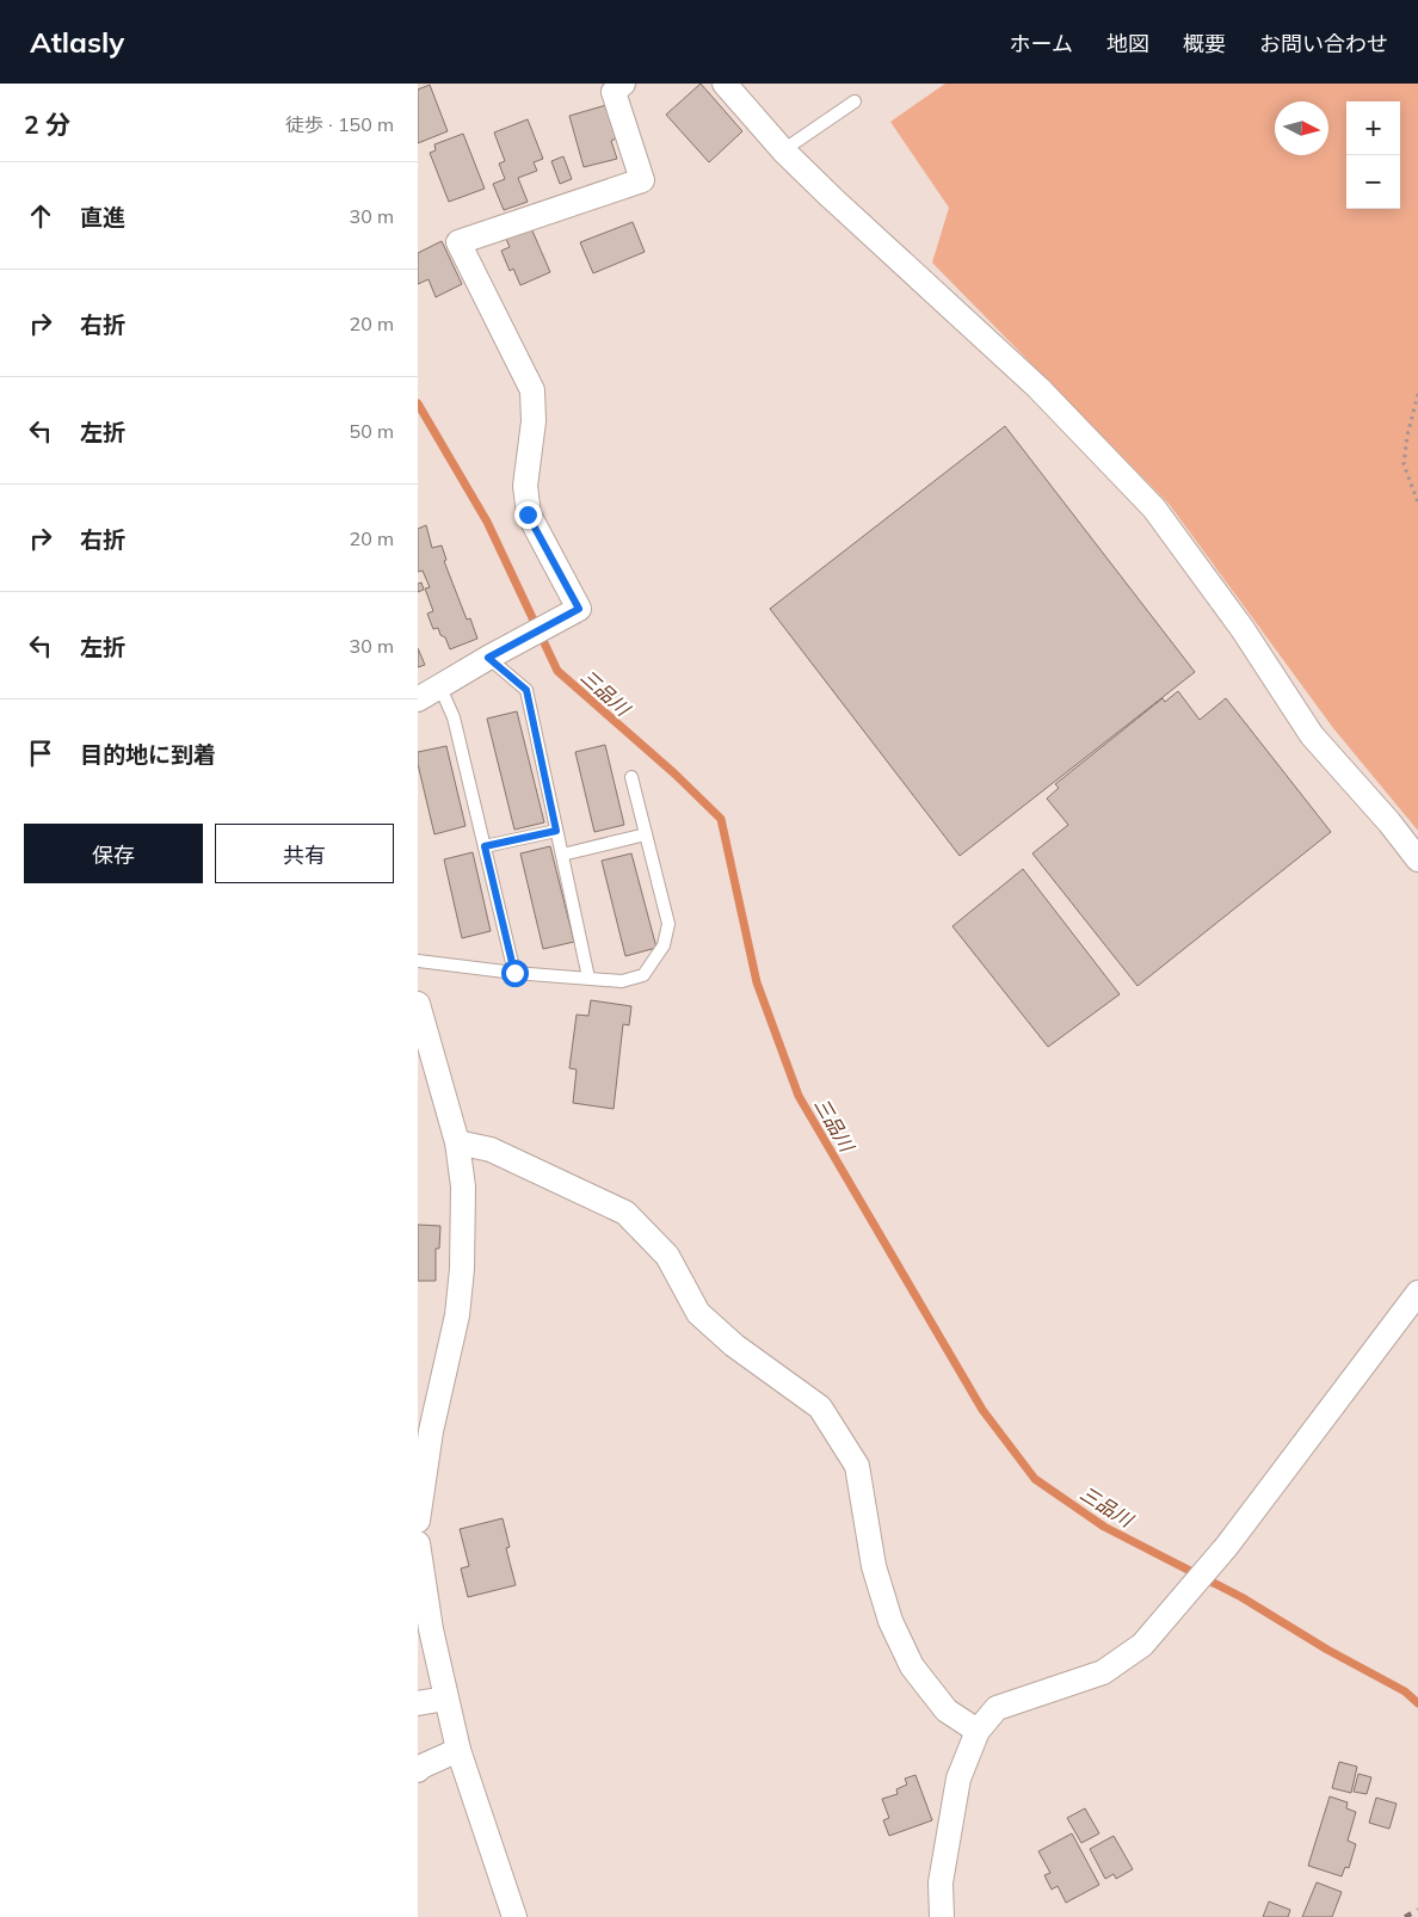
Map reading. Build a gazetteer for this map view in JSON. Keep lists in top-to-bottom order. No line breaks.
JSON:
{"water":["三品川"],"north":"right","page":{"header":"Atlasly","nav":["ホーム","地図","概要","お問い合わせ"],"heading":["2 分","徒歩 · 150 m"],"map_buttons":["+","−"],"list":[["直進","30 m"],["右折","20 m"],["左折","50 m"],["右折","20 m"],["左折","30 m"],"目的地に到着"],"buttons":["保存","共有"]}}
